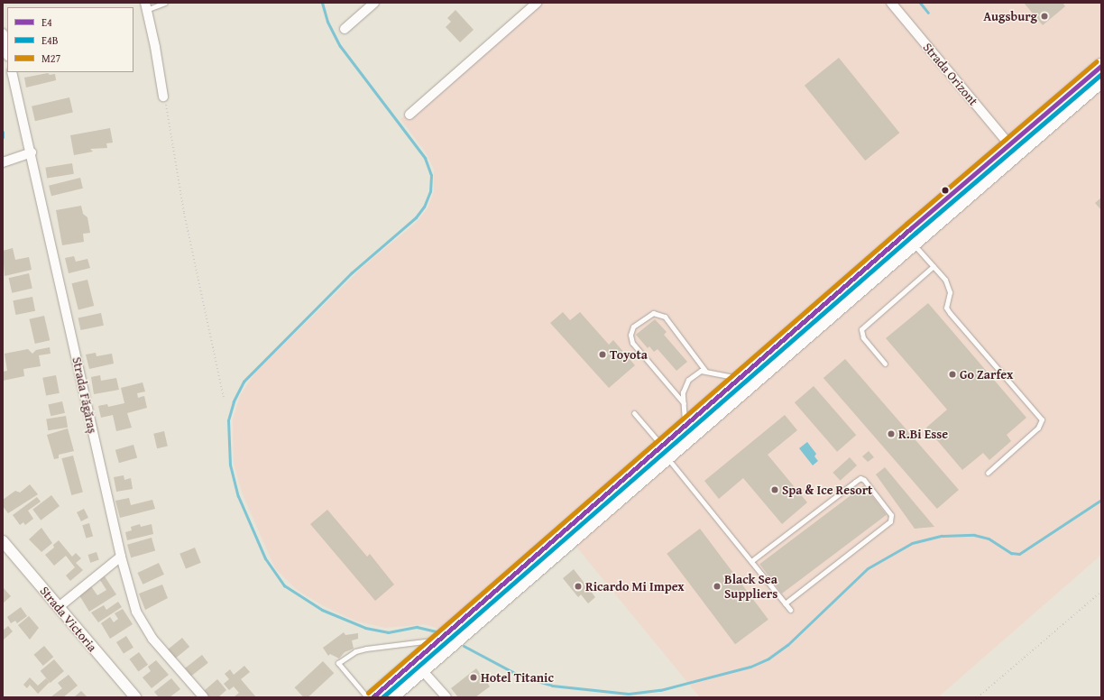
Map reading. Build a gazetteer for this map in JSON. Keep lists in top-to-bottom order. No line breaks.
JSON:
{"streets":{"street":["Strada Orizont","Strada Făgăraș","Strada Victoria"]},"places":["Augsburg","Toyota","Go Zarfex","R.Bi Esse","Spa & Ice Resort","Ricardo Mi Impex","Black Sea Suppliers","Hotel Titanic"],"lines":["transit line M27","transit line E4","transit line E4B"],"legend":["E4","E4B","M27"]}
